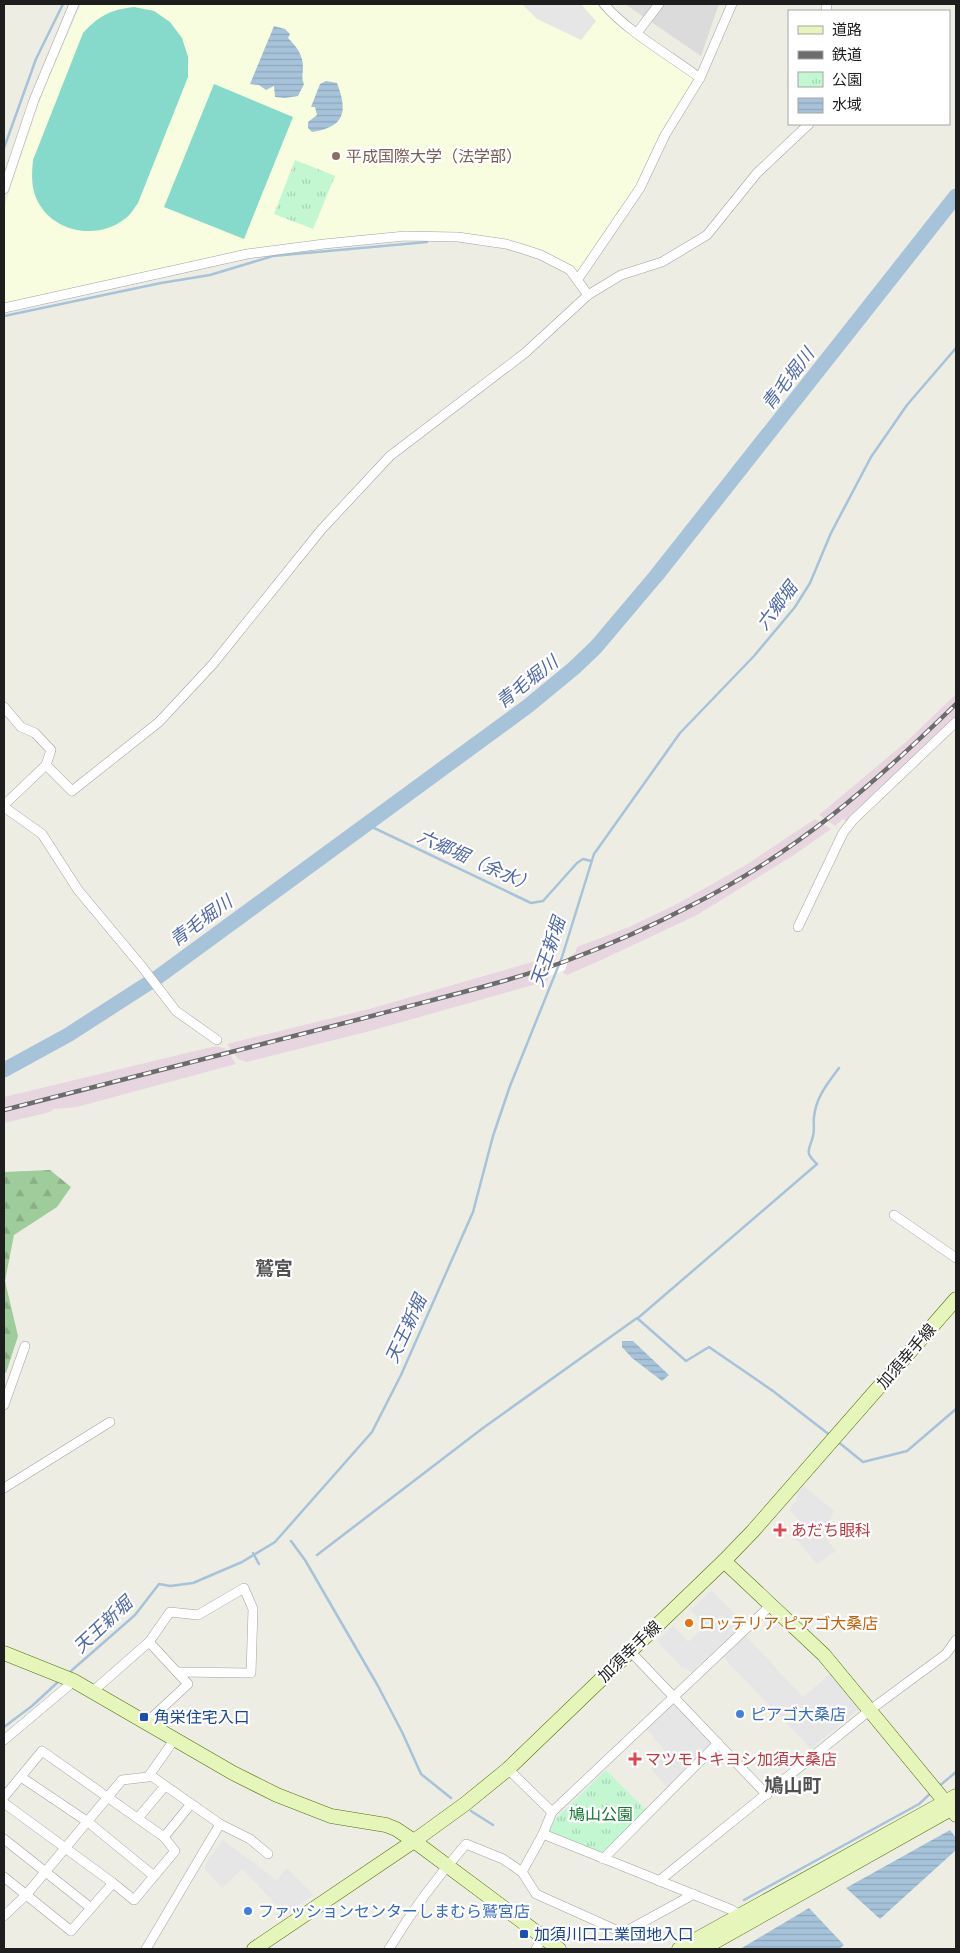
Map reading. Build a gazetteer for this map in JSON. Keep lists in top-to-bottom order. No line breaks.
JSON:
{"streets":{"street":["加須幸手線"]},"districts":["鷲宮","鳩山町"],"water":["青毛堀川","六郷堀","六郷堀（余水）","天王新堀"],"parks":["鳩山公園"],"places":{"other":["平成国際大学（法学部）","ロッテリア ピアゴ大桑店","ピアゴ大桑店","ファッションセンターしまむら鷲宮店"],"health":["あだち眼科","マツモトキヨシ加須大桑店"],"transit":["角栄住宅入口","加須川口工業団地入口"]},"legend":["道路","鉄道","公園","水域"]}
